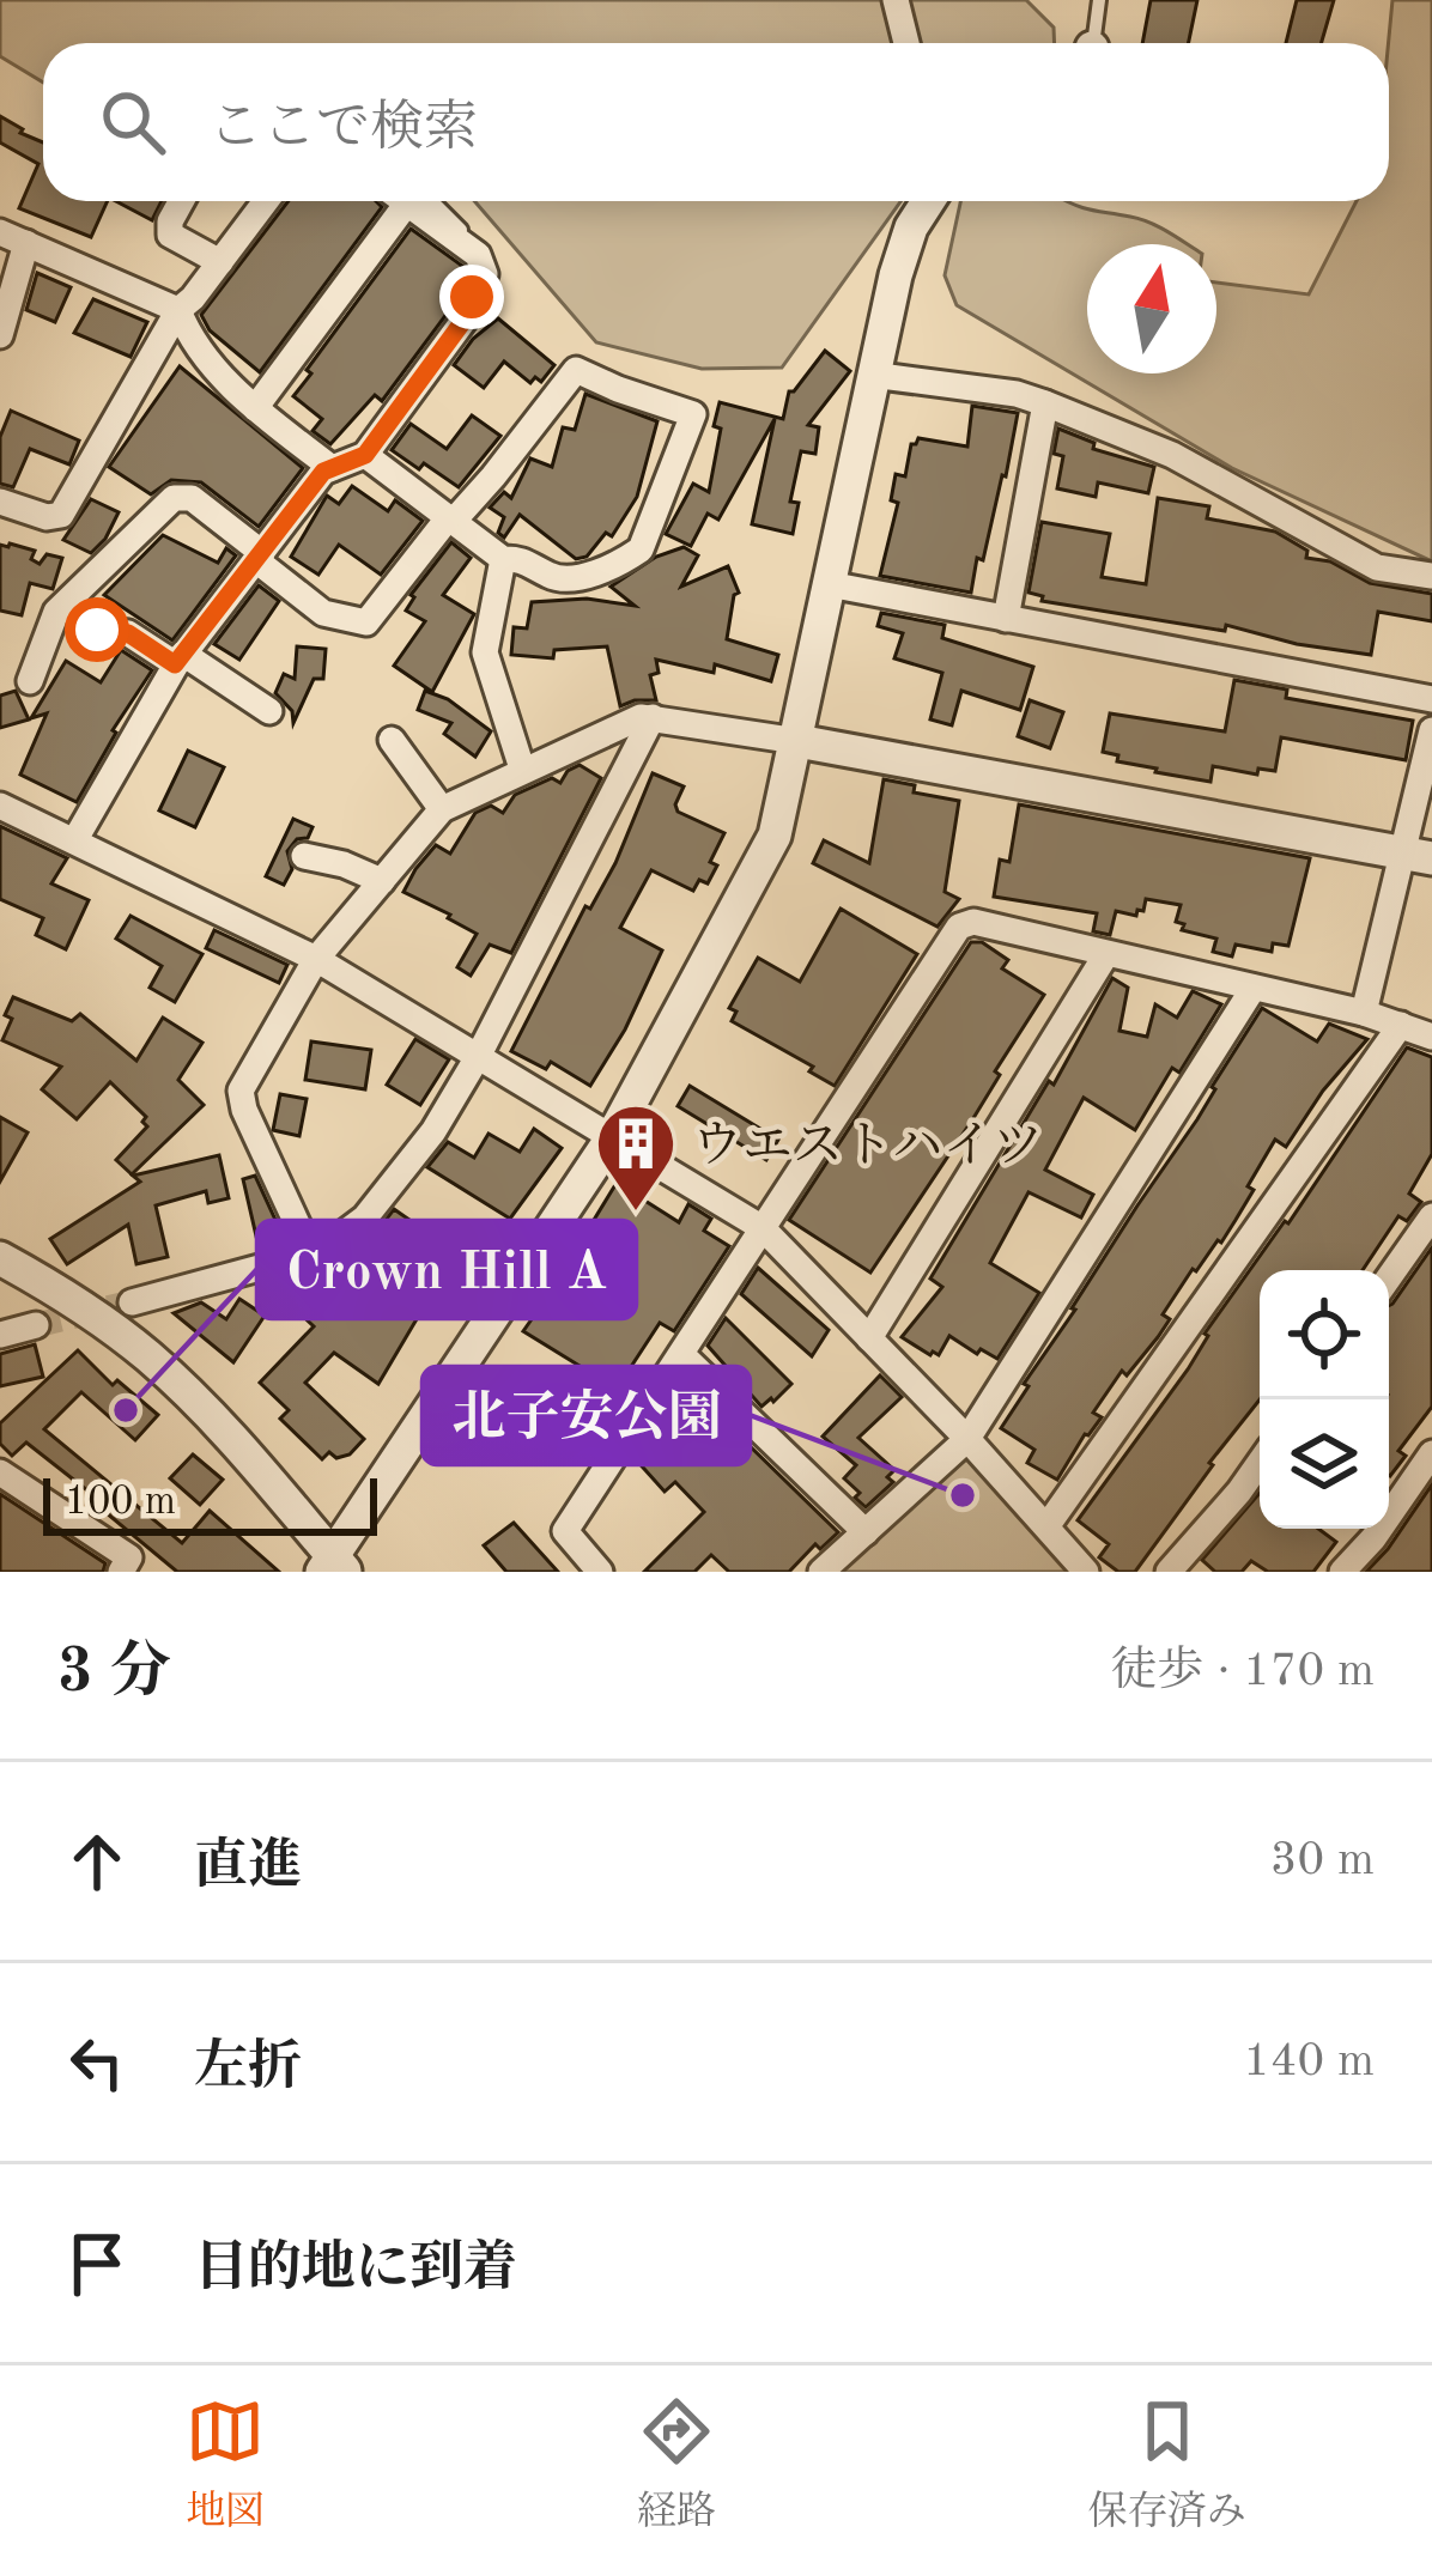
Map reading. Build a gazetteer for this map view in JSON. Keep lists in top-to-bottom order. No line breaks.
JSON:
{"places":{"building":["ウエストハイツ"],"other":["Crown Hill A","北子安公園"]},"scale_bar":"100 m","north":"top","page":{"search":"ここで検索","scale":"100 m","heading":["3 分","徒歩 · 170 m"],"list":[["直進","30 m"],["左折","140 m"],"目的地に到着"],"nav":["地図","経路","保存済み"]}}
